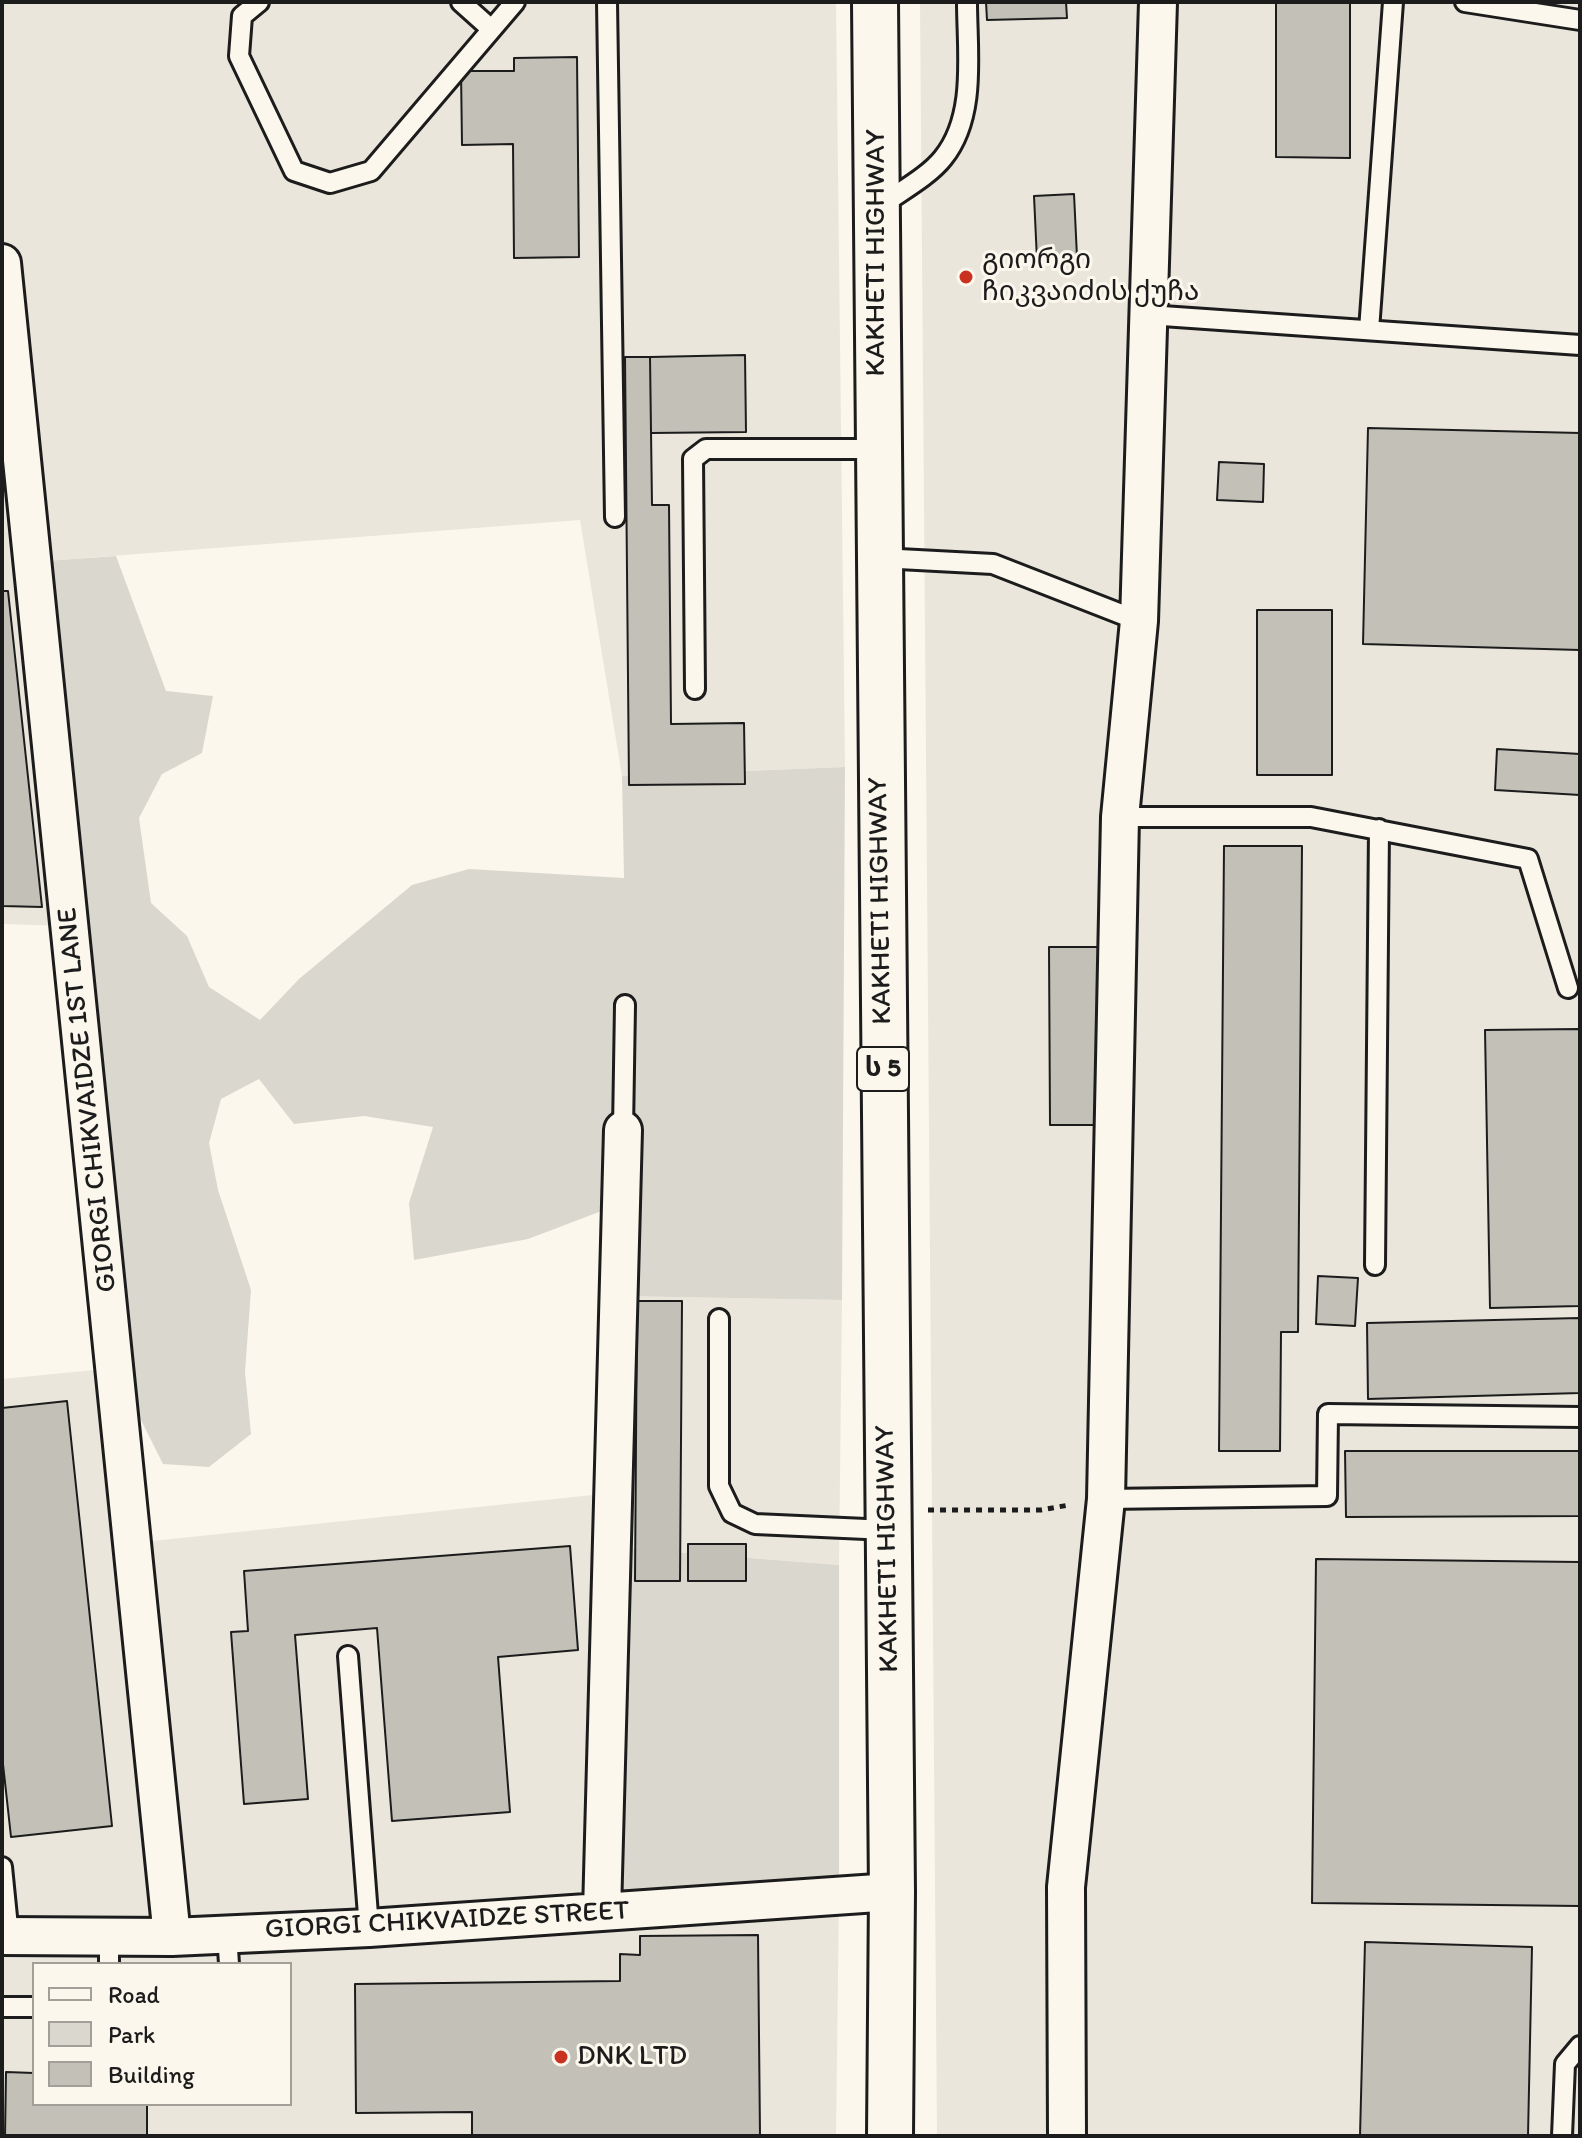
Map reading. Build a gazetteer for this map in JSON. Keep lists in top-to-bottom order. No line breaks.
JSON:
{"streets":{"highway":["KAKHETI HIGHWAY","ს 5"],"street":["GIORGI CHIKVAIDZE 1ST LANE","GIORGI CHIKVAIDZE STREET"]},"crossings":[["KAKHETI HIGHWAY","GIORGI CHIKVAIDZE STREET"],["GIORGI CHIKVAIDZE 1ST LANE","GIORGI CHIKVAIDZE STREET"]],"places":["გიორგი ჩიკვაიძის ქუჩა","DNK LTD"],"legend":["Road","Park","Building"]}
